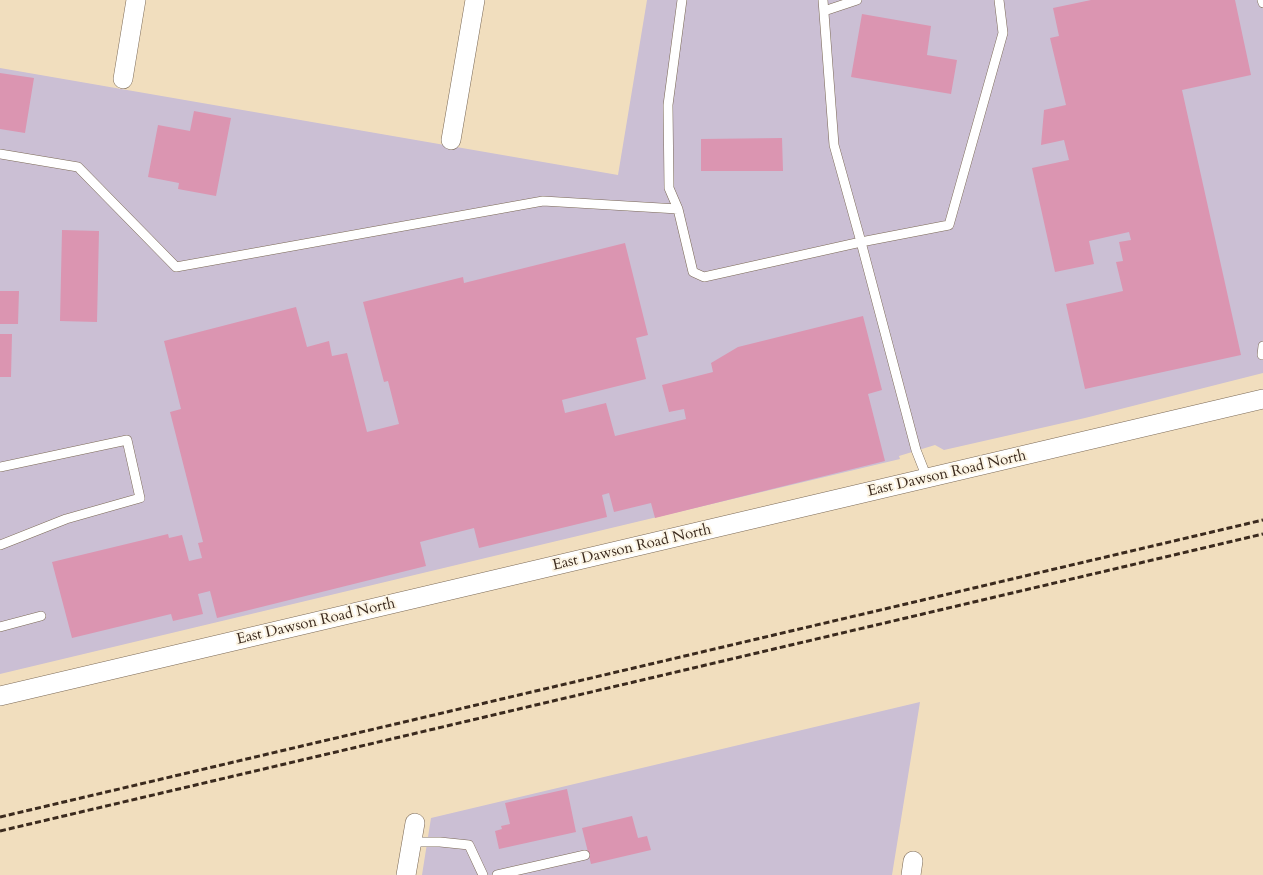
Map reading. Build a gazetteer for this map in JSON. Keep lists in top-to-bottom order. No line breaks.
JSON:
{"streets":{"street":["East Dawson Road North"]}}
